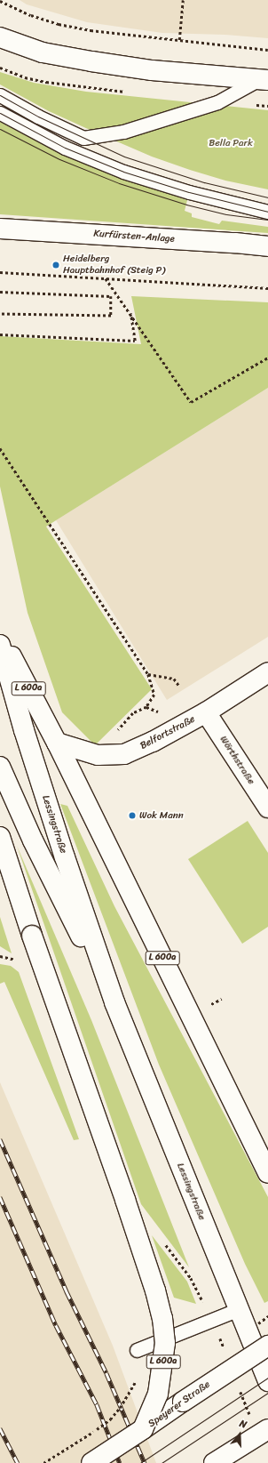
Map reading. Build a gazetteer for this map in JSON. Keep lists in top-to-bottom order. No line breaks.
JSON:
{"streets":{"main road":["Kurfürsten-Anlage","L 600a","Belfortstraße","Wörthstraße","Lessingstraße","Speyerer Straße"]},"crossings":[["L 600a","Belfortstraße"],["L 600a","Speyerer Straße"],["Belfortstraße","Wörthstraße"]],"parks":["Bella Park"],"places":["Heidelberg Hauptbahnhof (Steig P)","Wok Mann"],"north":"top"}
